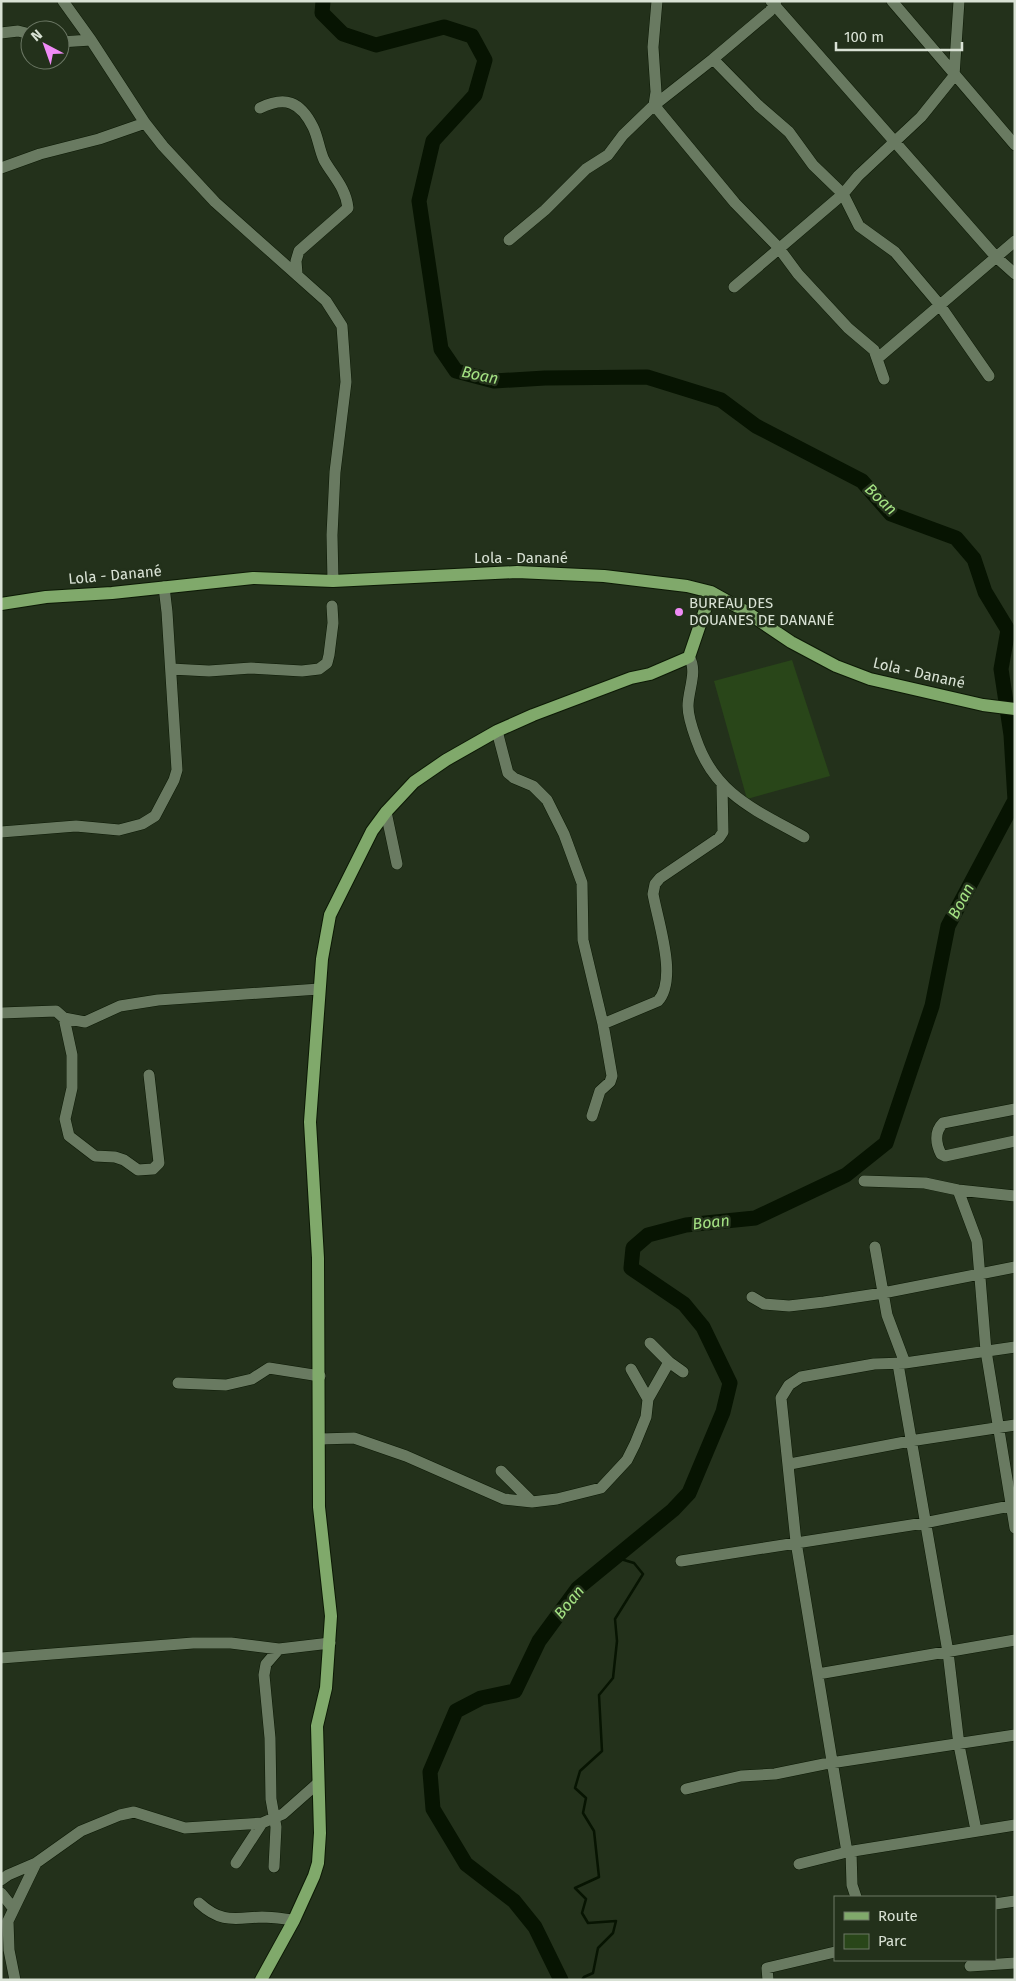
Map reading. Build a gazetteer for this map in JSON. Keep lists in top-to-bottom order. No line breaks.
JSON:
{"streets":{"main road":["Lola - Danané"]},"water":["Boan"],"places":["BUREAU DES DOUANES DE DANANÉ"],"legend":["Route","Parc"],"scale_bar":"100 m","north":"top left"}
